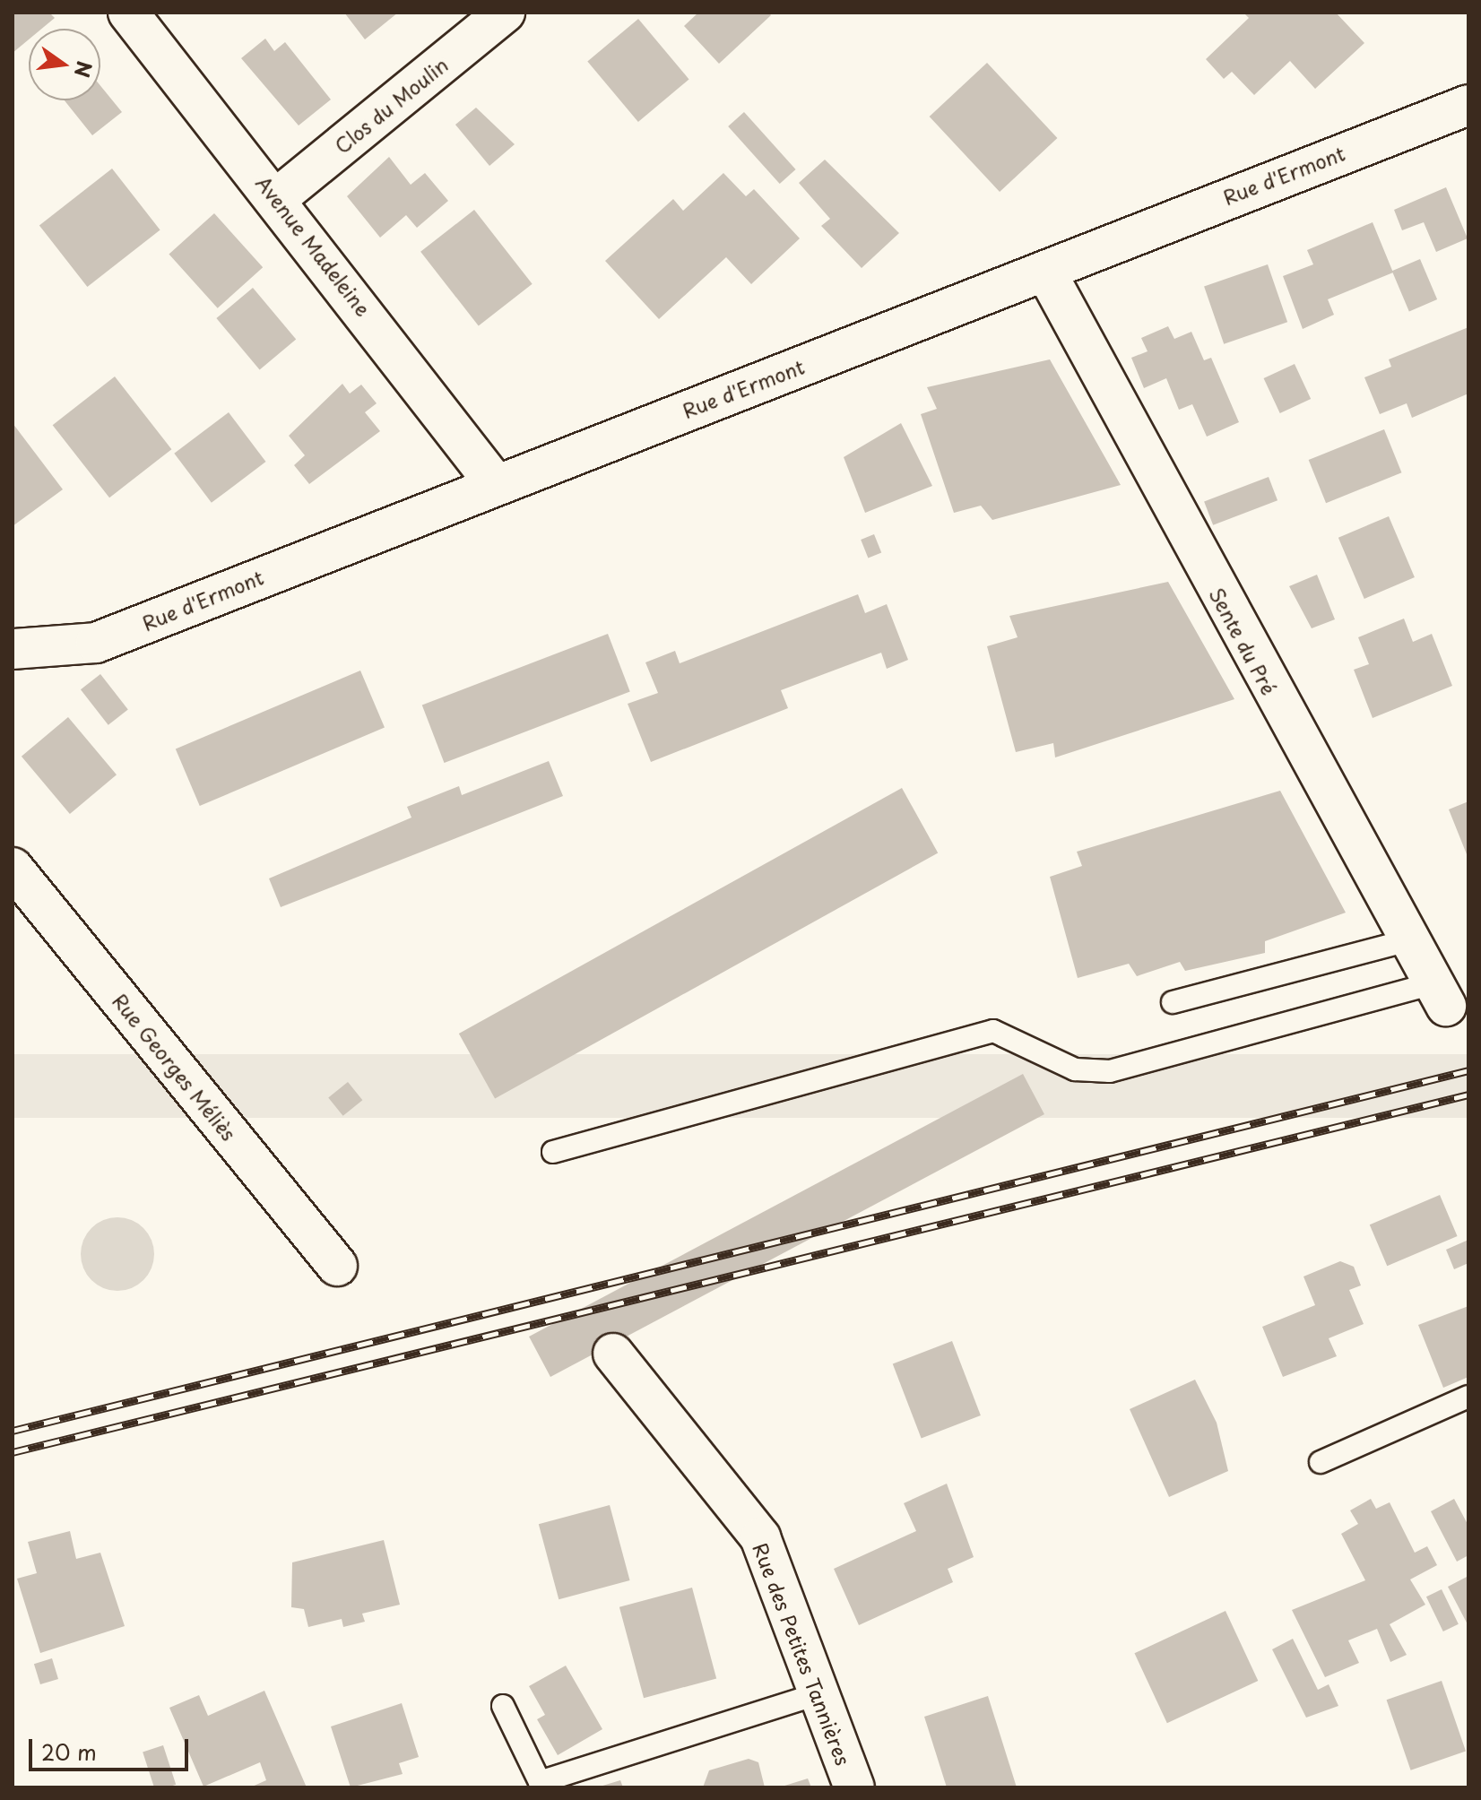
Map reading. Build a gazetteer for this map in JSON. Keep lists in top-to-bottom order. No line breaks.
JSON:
{"streets":{"street":["Clos du Moulin","Rue d'Ermont","Avenue Madeleine","Sente du Pré","Rue Georges Méliès","Rue des Petites Tannières"]},"crossings":[["Clos du Moulin","Avenue Madeleine"],["Rue d'Ermont","Avenue Madeleine"],["Rue d'Ermont","Sente du Pré"]],"scale_bar":"20 m","north":"right"}
